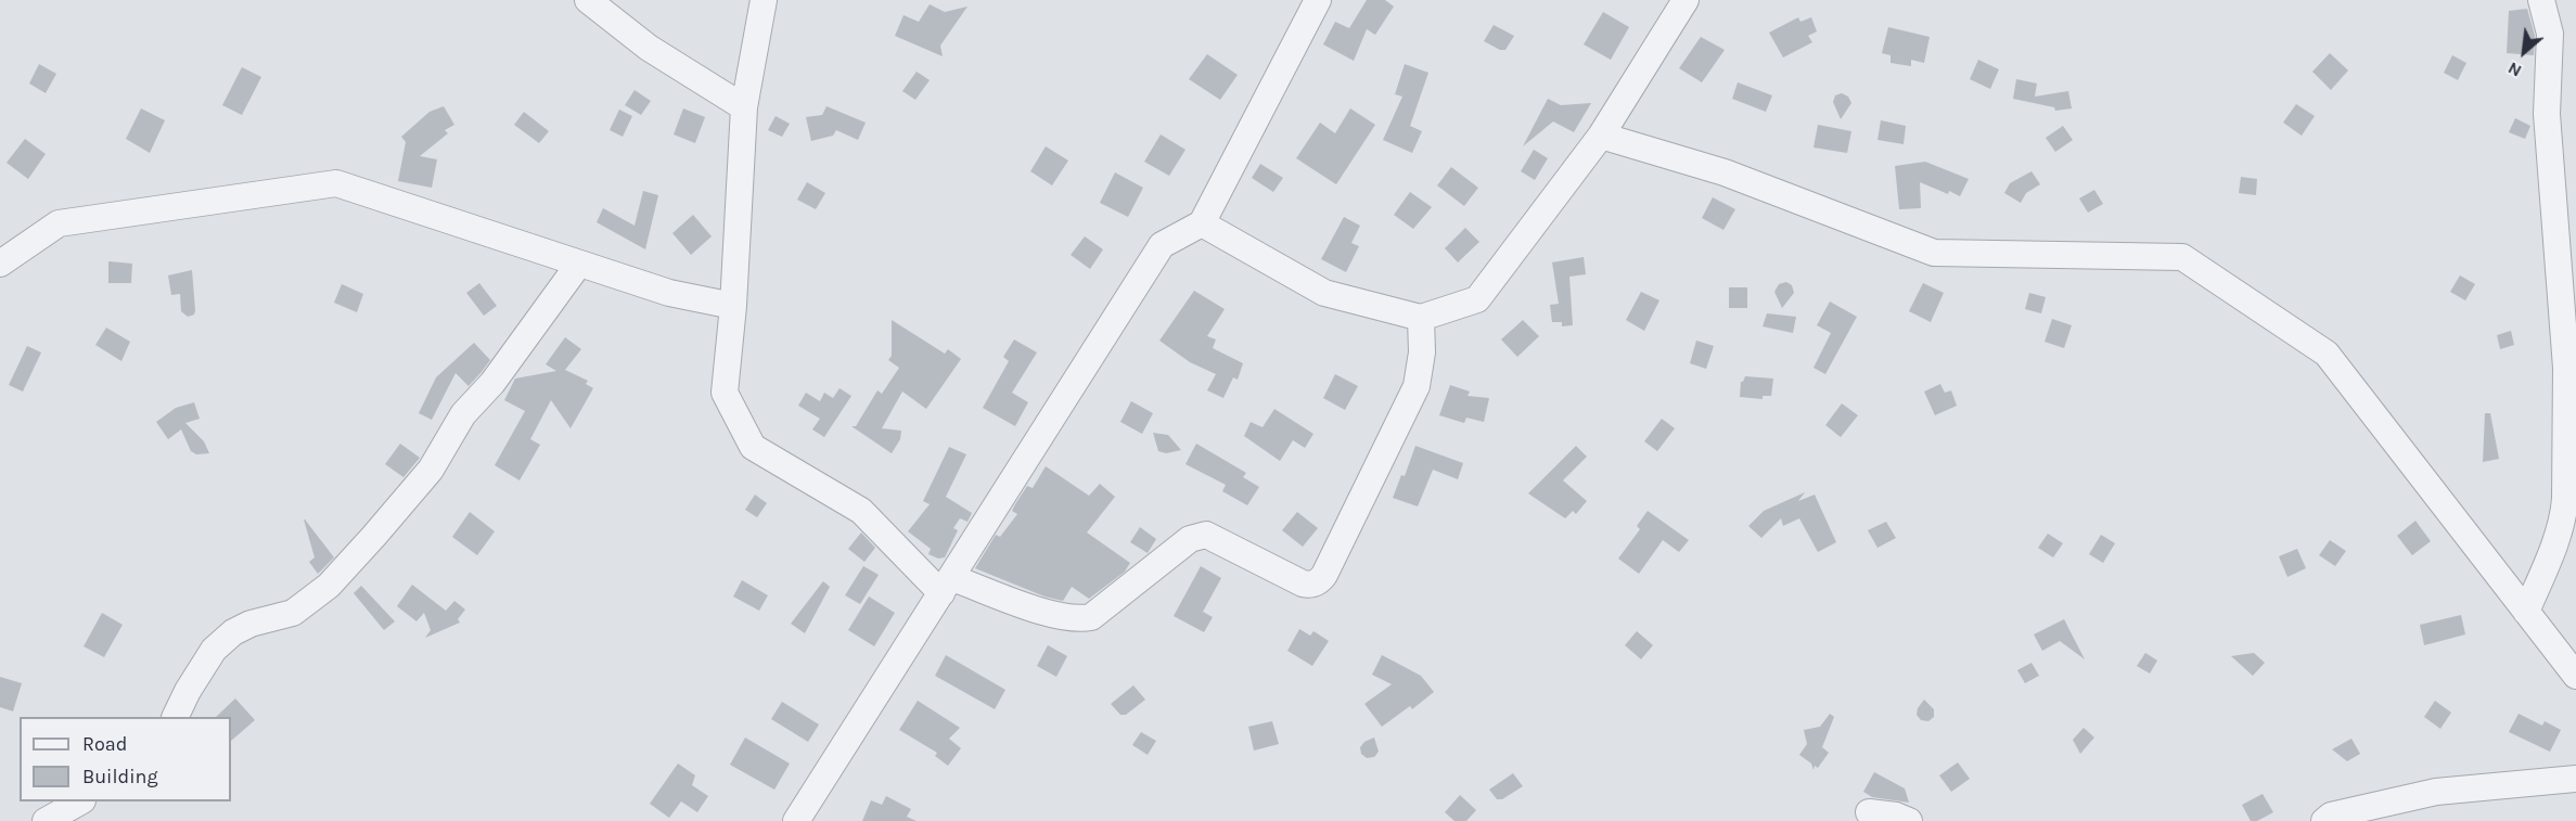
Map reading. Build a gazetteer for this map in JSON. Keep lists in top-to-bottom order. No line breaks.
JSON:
{"legend":["Road","Building"],"north":"bottom left"}
